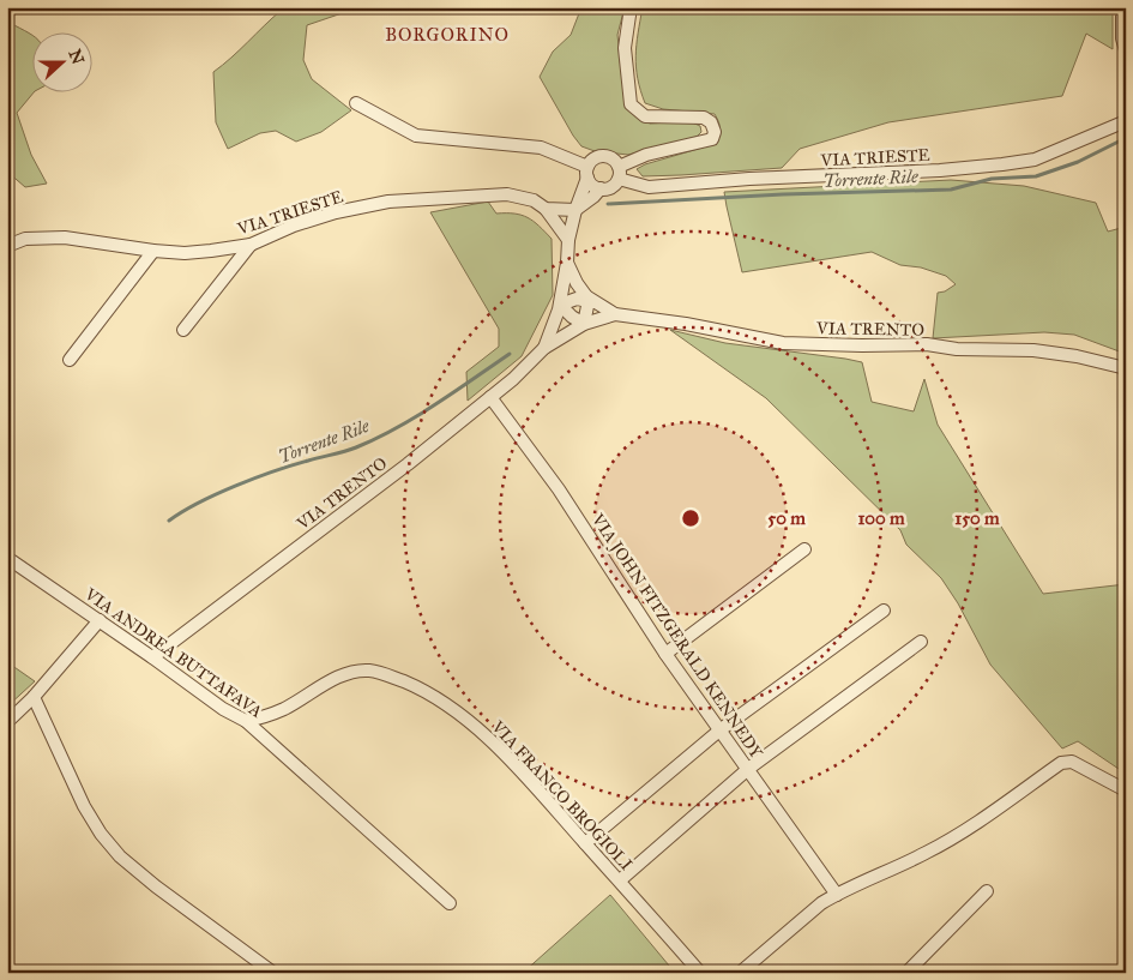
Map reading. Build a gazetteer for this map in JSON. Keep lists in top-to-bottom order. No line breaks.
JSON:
{"streets":{"street":["VIA TRIESTE","VIA TRENTO","VIA JOHN FITZGERALD KENNEDY","VIA ANDREA BUTTAFAVA","VIA FRANCO BROGIOLI"]},"crossings":[["VIA TRIESTE","VIA TRENTO"],["VIA TRENTO","VIA JOHN FITZGERALD KENNEDY"],["VIA TRENTO","VIA ANDREA BUTTAFAVA"],["VIA ANDREA BUTTAFAVA","VIA FRANCO BROGIOLI"]],"districts":["BORGORINO"],"water":["Torrente Rile"],"north":"right","rings":["50 m","100 m","150 m"]}
